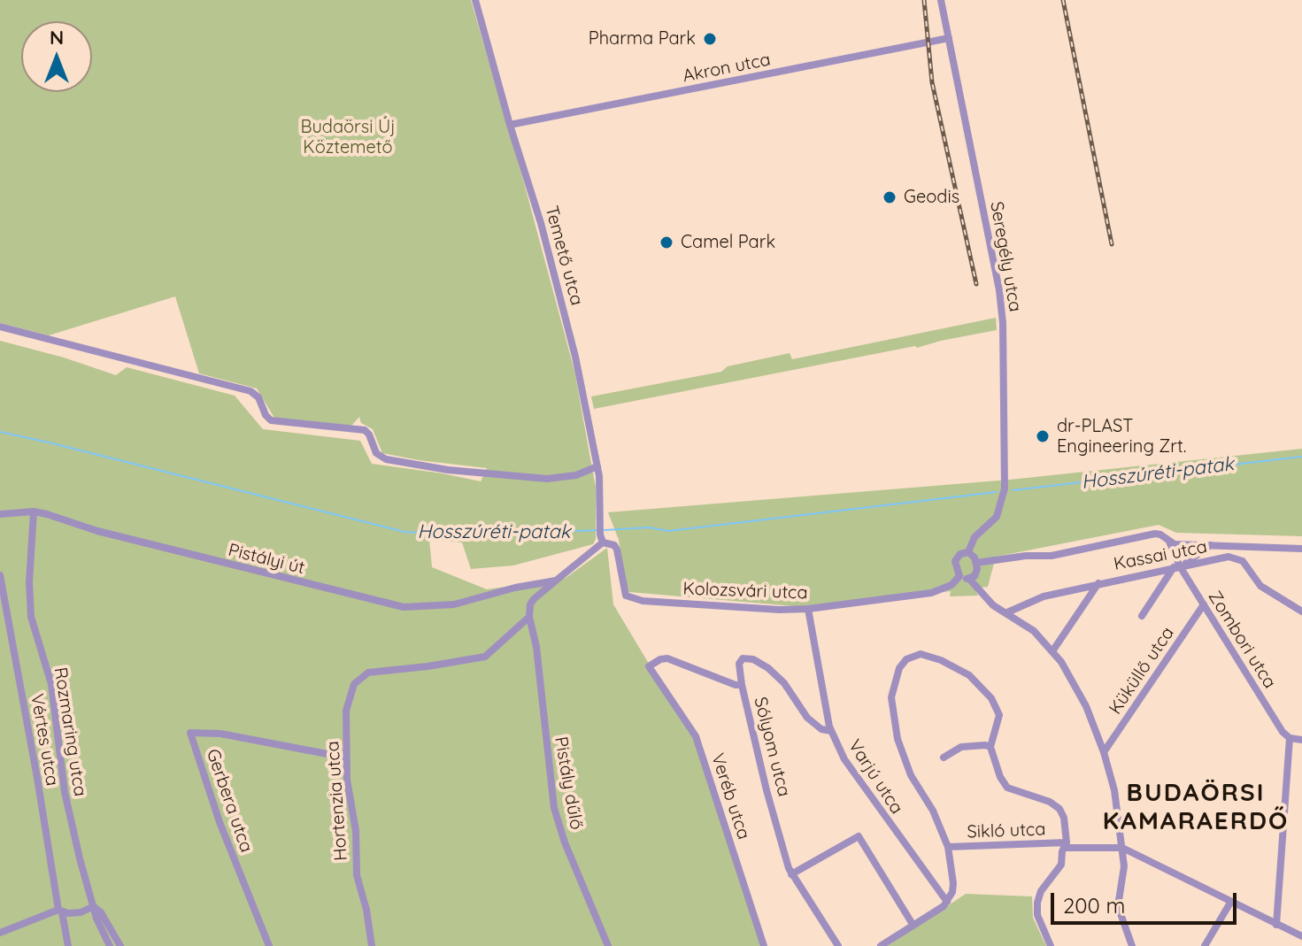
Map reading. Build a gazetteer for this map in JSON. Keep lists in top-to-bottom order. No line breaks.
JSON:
{"streets":{"street":["Akron utca","Temető utca","Seregély utca","Kassai utca","Pistályi út","Kolozsvári utca","Zombori utca","Küküllő utca","Rozmaring utca","Vértes utca","Sólyom utca","Varjú utca","Pistály dűlő","Veréb utca","Gerbera utca","Hortenzia utca","Sikló utca"]},"crossings":[["Akron utca","Temető utca"],["Akron utca","Seregély utca"],["Temető utca","Kolozsvári utca"],["Seregély utca","Kolozsvári utca"],["Kassai utca","Zombori utca"],["Pistályi út","Rozmaring utca"],["Kolozsvári utca","Varjú utca"],["Zombori utca","Küküllő utca"],["Sólyom utca","Varjú utca"],["Sólyom utca","Veréb utca"],["Pistály dűlő","Hortenzia utca"],["Gerbera utca","Hortenzia utca"]],"districts":["BUDAÖRSI KAMARAERDŐ"],"water":["Hosszúréti-patak"],"parks":["Budaörsi Új Köztemető"],"places":["Pharma Park","Geodis","Camel Park","dr-PLAST Engineering Zrt."],"scale_bar":"200 m","north":"top"}
